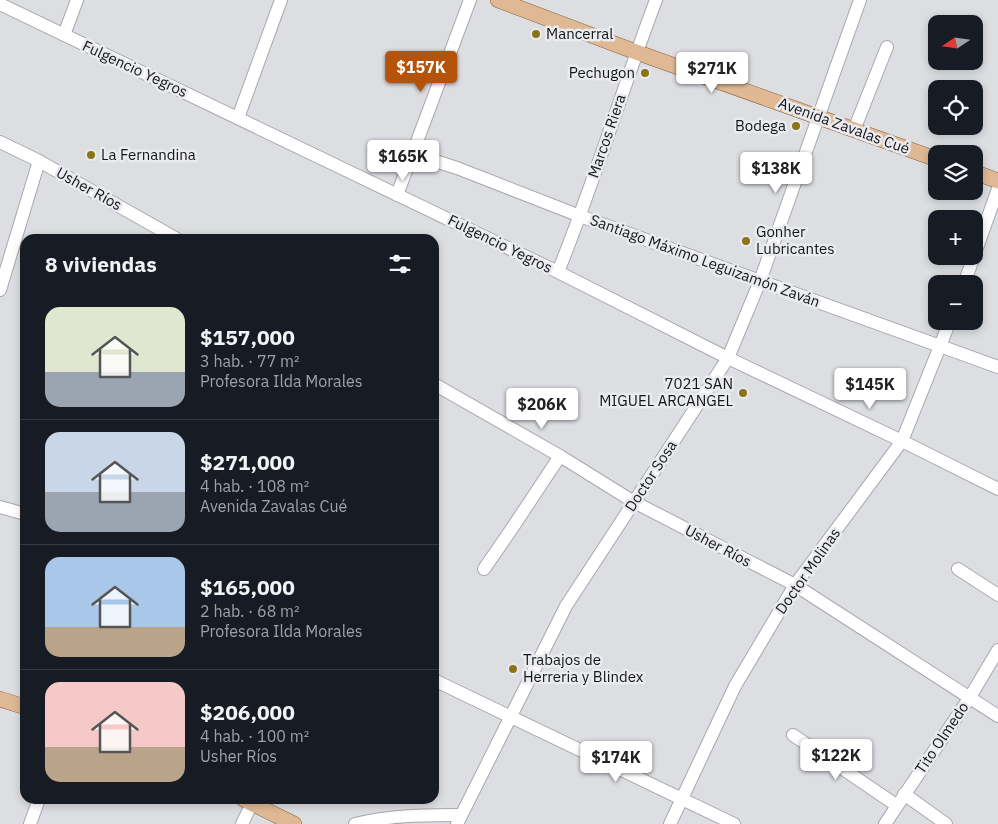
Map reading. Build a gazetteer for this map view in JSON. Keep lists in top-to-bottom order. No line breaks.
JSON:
{"streets":{"main road":["Avenida Zavalas Cué"],"street":["Fulgencio Yegros","Marcos Riera","Usher Ríos","Santiago Máximo Leguizamón Zaván","Doctor Sosa","Doctor Molinas","Tito Olmedo"]},"crossings":[["Fulgencio Yegros","Marcos Riera"],["Fulgencio Yegros","Doctor Sosa"],["Fulgencio Yegros","Doctor Molinas"],["Avenida Zavalas Cué","Marcos Riera"],["Avenida Zavalas Cué","Doctor Sosa"],["Marcos Riera","Santiago Máximo Leguizamón Zaván"],["Usher Ríos","Doctor Sosa"],["Usher Ríos","Doctor Molinas"],["Usher Ríos","Tito Olmedo"],["Santiago Máximo Leguizamón Zaván","Doctor Sosa"],["Santiago Máximo Leguizamón Zaván","Doctor Molinas"]],"places":["Mancerral","Pechugon","Bodega","La Fernandina","Gonher Lubricantes","7021 SAN MIGUEL ARCANGEL","Trabajos de Herreria y Blindex"],"north":"left","page":{"map_buttons":["+","−"],"price":["$157K","$271K","$165K","$138K","$145K","$206K","$122K","$174K"],"heading":"8 viviendas","list":[{"name":"$157,000","note":"3 hab. · 77 m² · Profesora Ilda Morales"},{"name":"$271,000","note":"4 hab. · 108 m² · Avenida Zavalas Cué"},{"name":"$165,000","note":"2 hab. · 68 m² · Profesora Ilda Morales"},{"name":"$206,000","note":"4 hab. · 100 m² · Usher Ríos"}]}}
